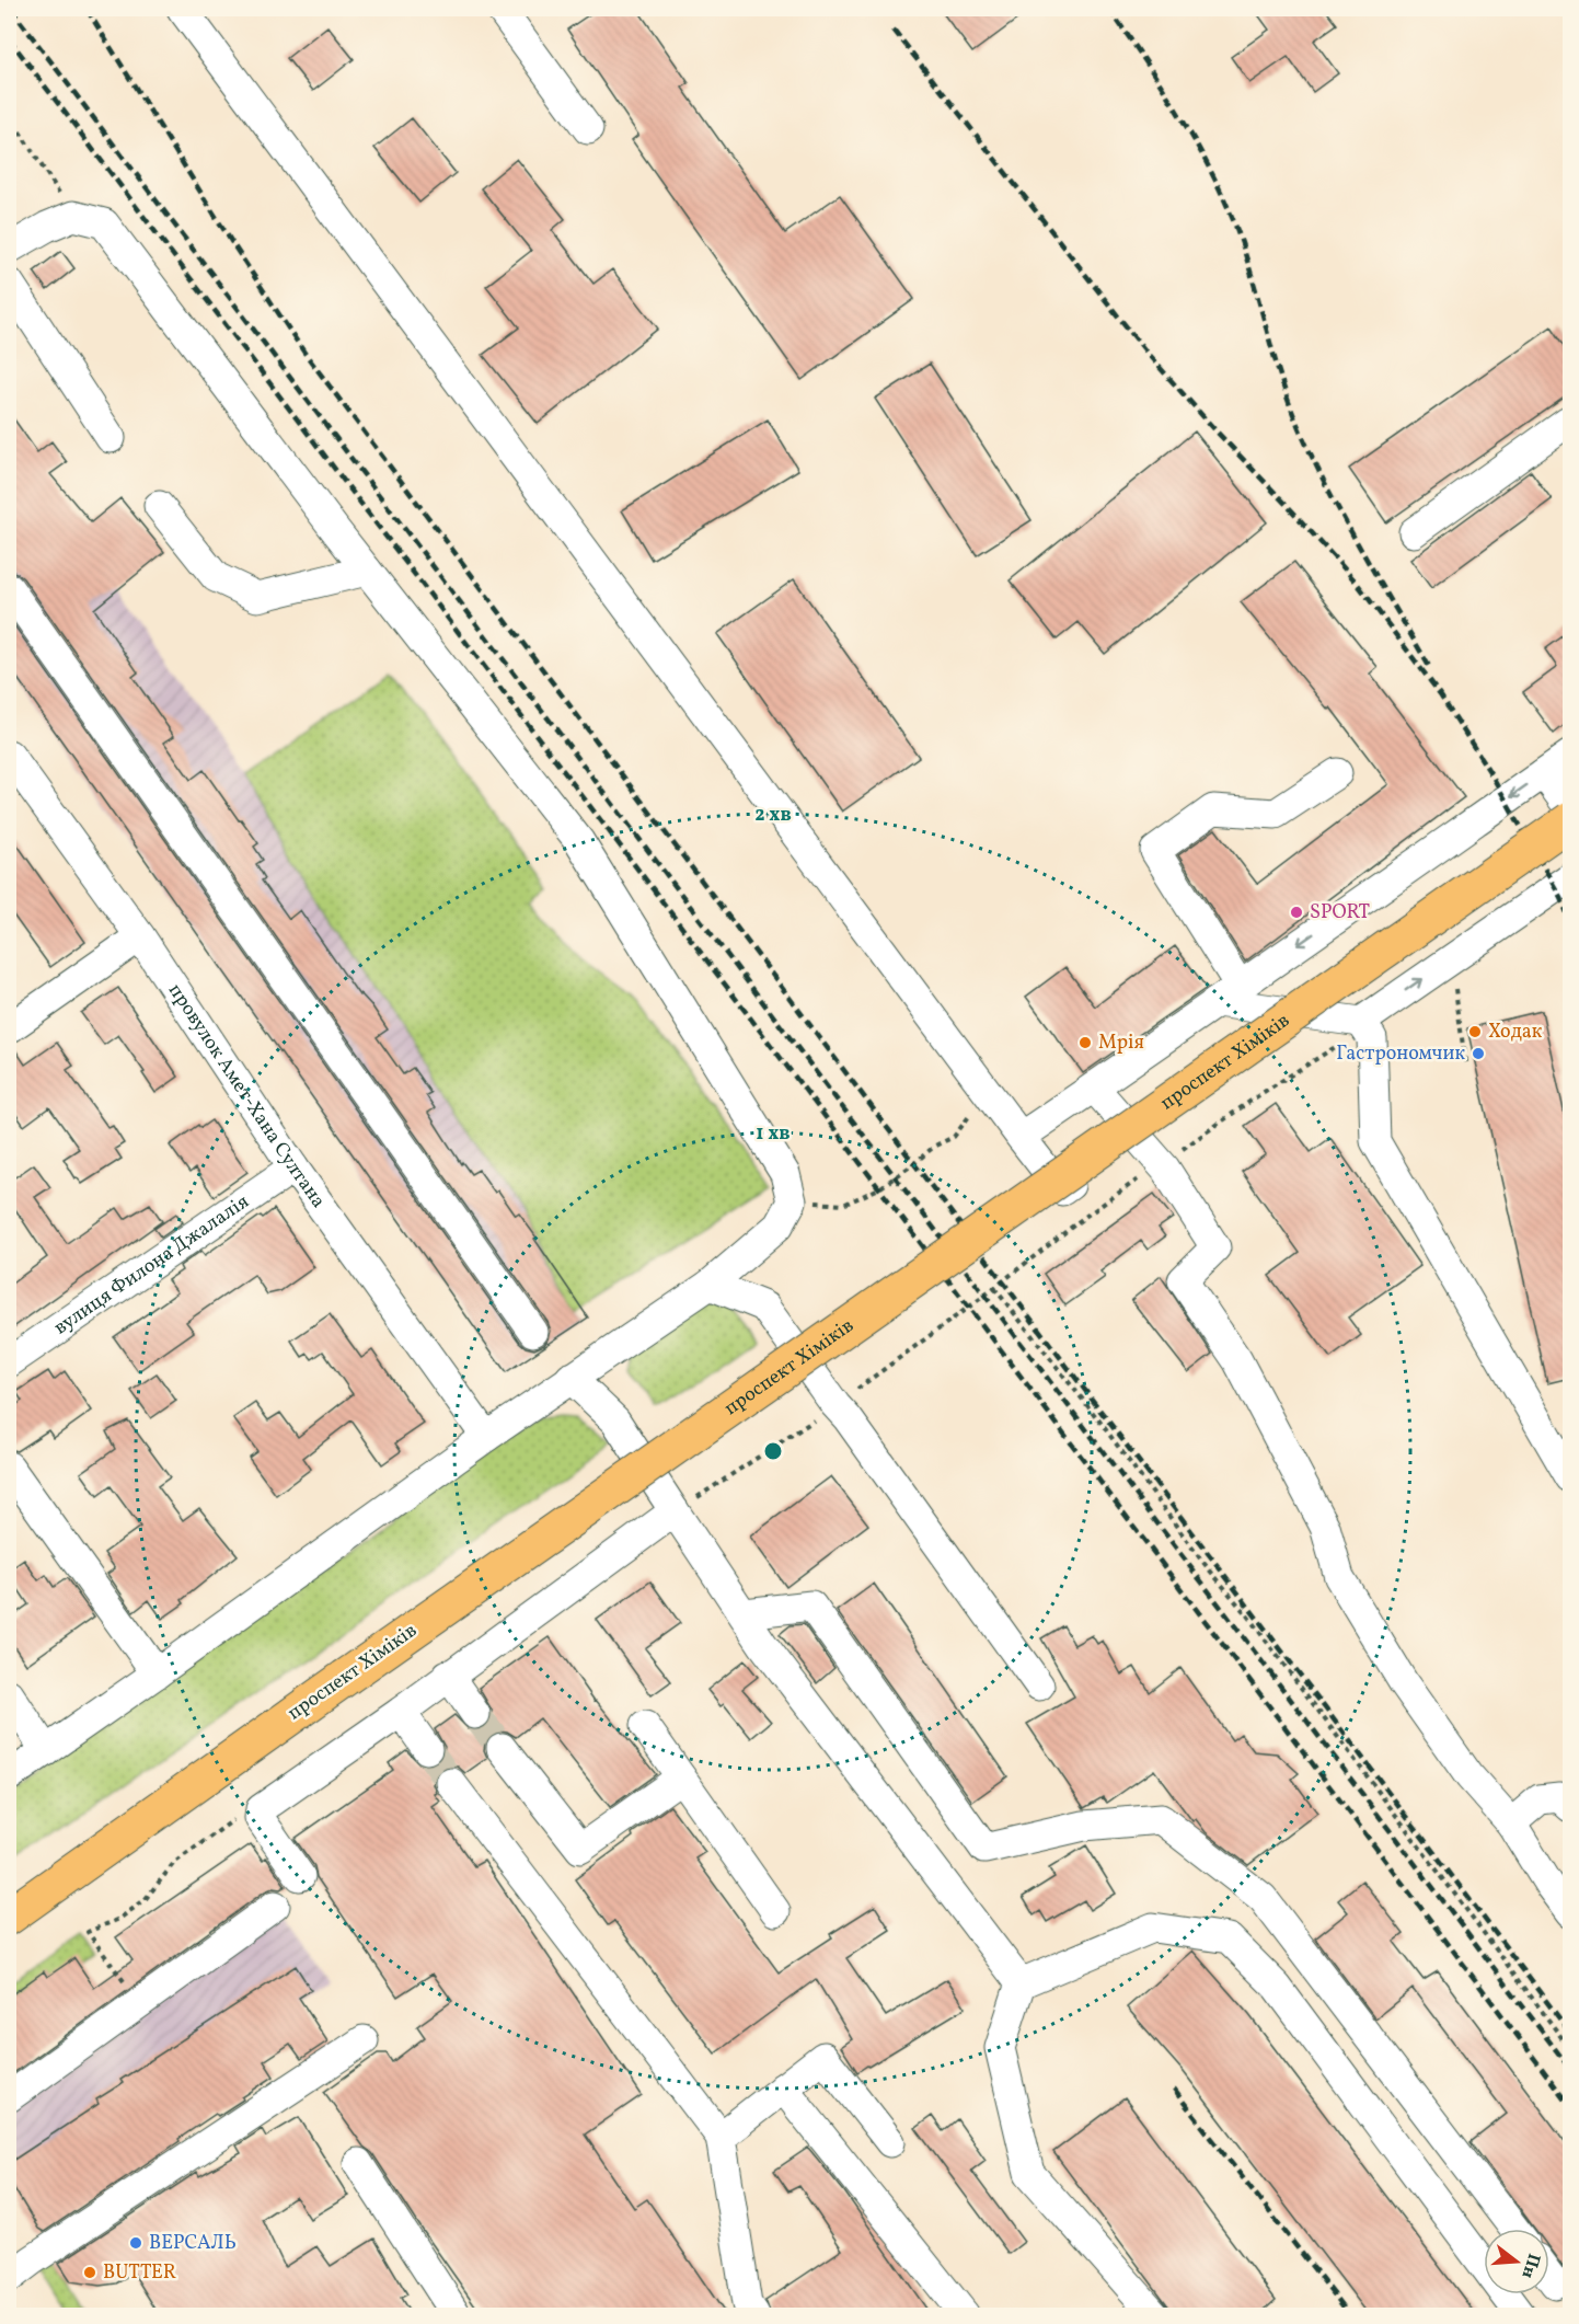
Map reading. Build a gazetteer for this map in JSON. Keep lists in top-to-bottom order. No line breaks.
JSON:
{"streets":{"main road":["проспект Хіміків"],"street":["провулок Амет-Хана Султана","вулиця Филона Джалалія"]},"crossings":[["провулок Амет-Хана Султана","вулиця Филона Джалалія"]],"places":["SPORT","Ходак","Мрія","Гастрономчик","ВЕРСАЛЬ","BUTTER"],"north":"right","rings":["2 хв","1 хв"]}
